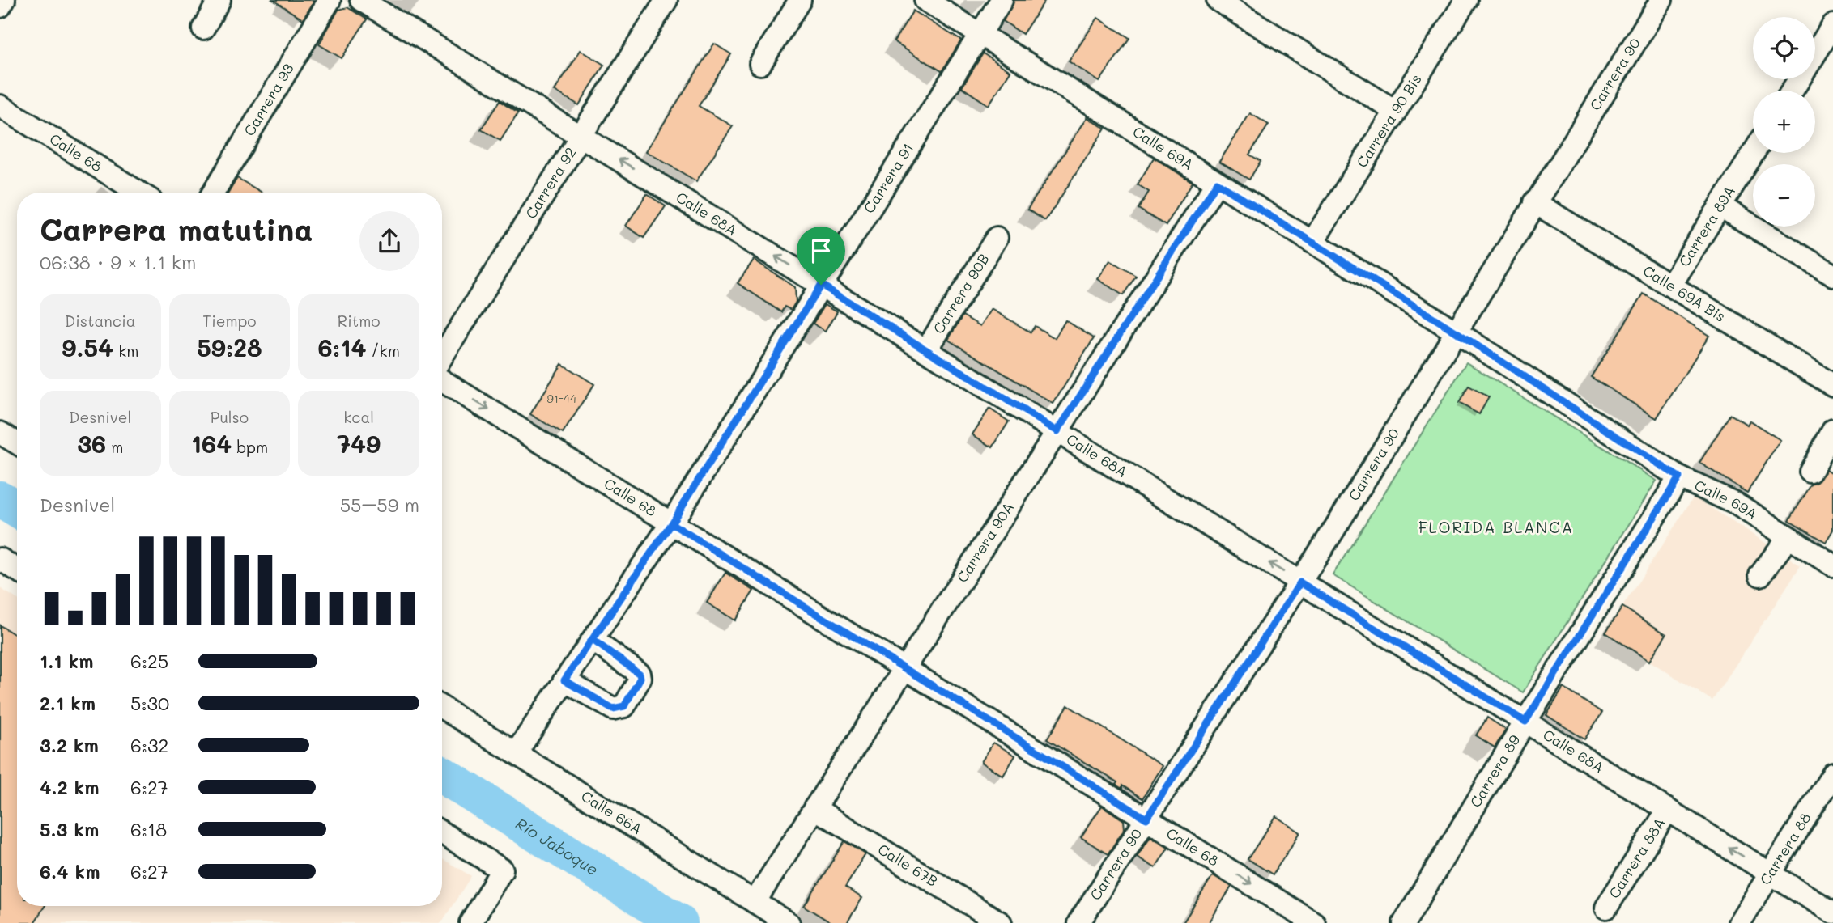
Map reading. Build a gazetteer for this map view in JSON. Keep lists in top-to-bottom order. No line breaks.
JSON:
{"streets":{"street":["Carrera 90","Carrera 93","Carrera 90 Bis","Calle 69A","Calle 68","Carrera 91","Carrera 92","Calle 68A","Carrera 89A","Carrera 90B","Calle 69A Bis","Carrera 90A","Carrera 89","Calle 66A","Carrera 88","Carrera 88A","Calle 67B"]},"crossings":[["Carrera 90","Calle 69A"],["Carrera 90","Calle 68"],["Carrera 90","Calle 68A"],["Carrera 90","Calle 69A Bis"],["Carrera 90 Bis","Calle 69A"],["Calle 69A","Carrera 91"],["Calle 69A","Carrera 90A"],["Calle 69A","Carrera 89"],["Calle 68","Carrera 91"],["Calle 68","Carrera 90A"],["Carrera 91","Calle 68A"],["Carrera 91","Calle 66A"],["Carrera 92","Calle 68A"],["Calle 68A","Carrera 90B"],["Calle 68A","Carrera 90A"],["Calle 68A","Carrera 89"],["Calle 68A","Carrera 88"],["Calle 68A","Carrera 88A"],["Carrera 89A","Calle 69A Bis"],["Carrera 90A","Calle 66A"],["Carrera 90A","Calle 67B"]],"one_way":["Calle 68","Calle 68A"],"districts":["FLORIDA BLANCA"],"water":["Río Jaboque"],"house_numbers":["91-44"],"page":{"map_buttons":["+","−"],"heading":["Carrera matutina","06:38 · 9 × 1.1 km"],"stats":[["Distancia","9.54 km"],["Tiempo","59:28"],["Ritmo","6:14 /km"],["Desnivel","36 m"],["Pulso","164 bpm"],["kcal","749"]],"chart":["Desnivel","55–59 m"],"list":[{"name":"1.1 km","note":"6:25"},{"name":"2.1 km","note":"5:30"},{"name":"3.2 km","note":"6:32"},{"name":"4.2 km","note":"6:27"},{"name":"5.3 km","note":"6:18"},{"name":"6.4 km","note":"6:27"}]}}
